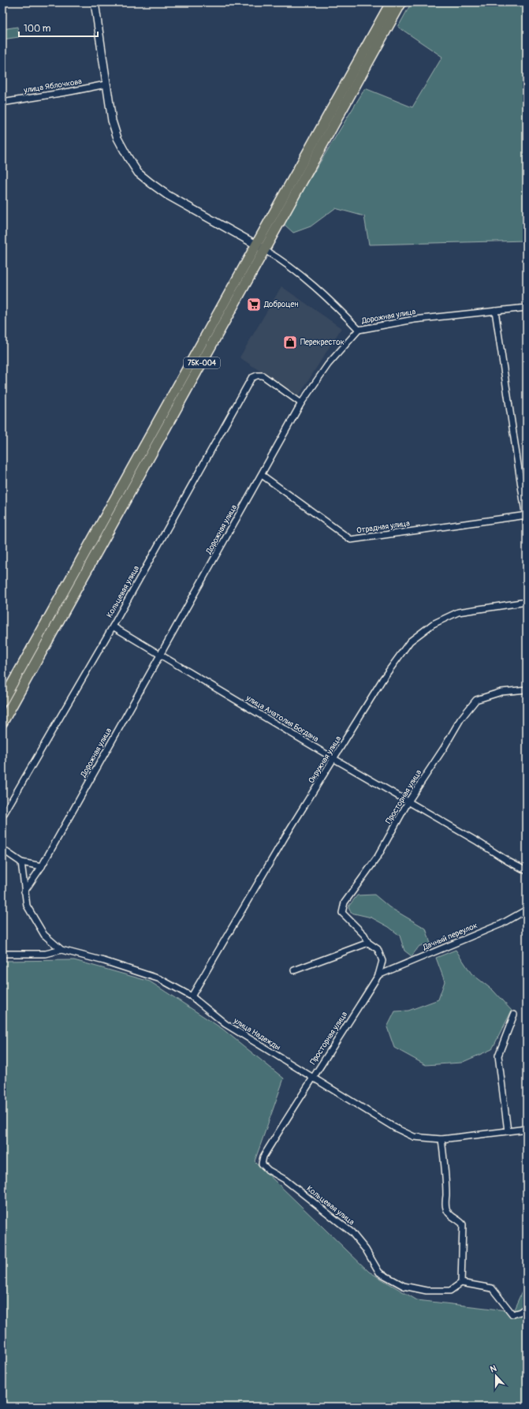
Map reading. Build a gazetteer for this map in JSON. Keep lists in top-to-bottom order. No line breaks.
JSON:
{"streets":{"highway":["75К-004"],"street":["улица Яблочкова","Дорожная улица","Отрадная улица","Кольцевая улица","улица Анатолия Богдана","Окружная улица","Просторная улица","Дачный переулок","улица Надежды"]},"crossings":[["Дорожная улица","Отрадная улица"],["Дорожная улица","Кольцевая улица"],["Дорожная улица","улица Анатолия Богдана"],["Дорожная улица","улица Надежды"],["Кольцевая улица","улица Анатолия Богдана"],["Кольцевая улица","Просторная улица"],["улица Анатолия Богдана","Окружная улица"],["улица Анатолия Богдана","Просторная улица"],["Окружная улица","улица Надежды"],["Просторная улица","Дачный переулок"],["Просторная улица","улица Надежды"]],"places":{"supermarket":["Доброцен"],"shop":["Перекресток"]},"scale_bar":"100 m","north":"top"}
